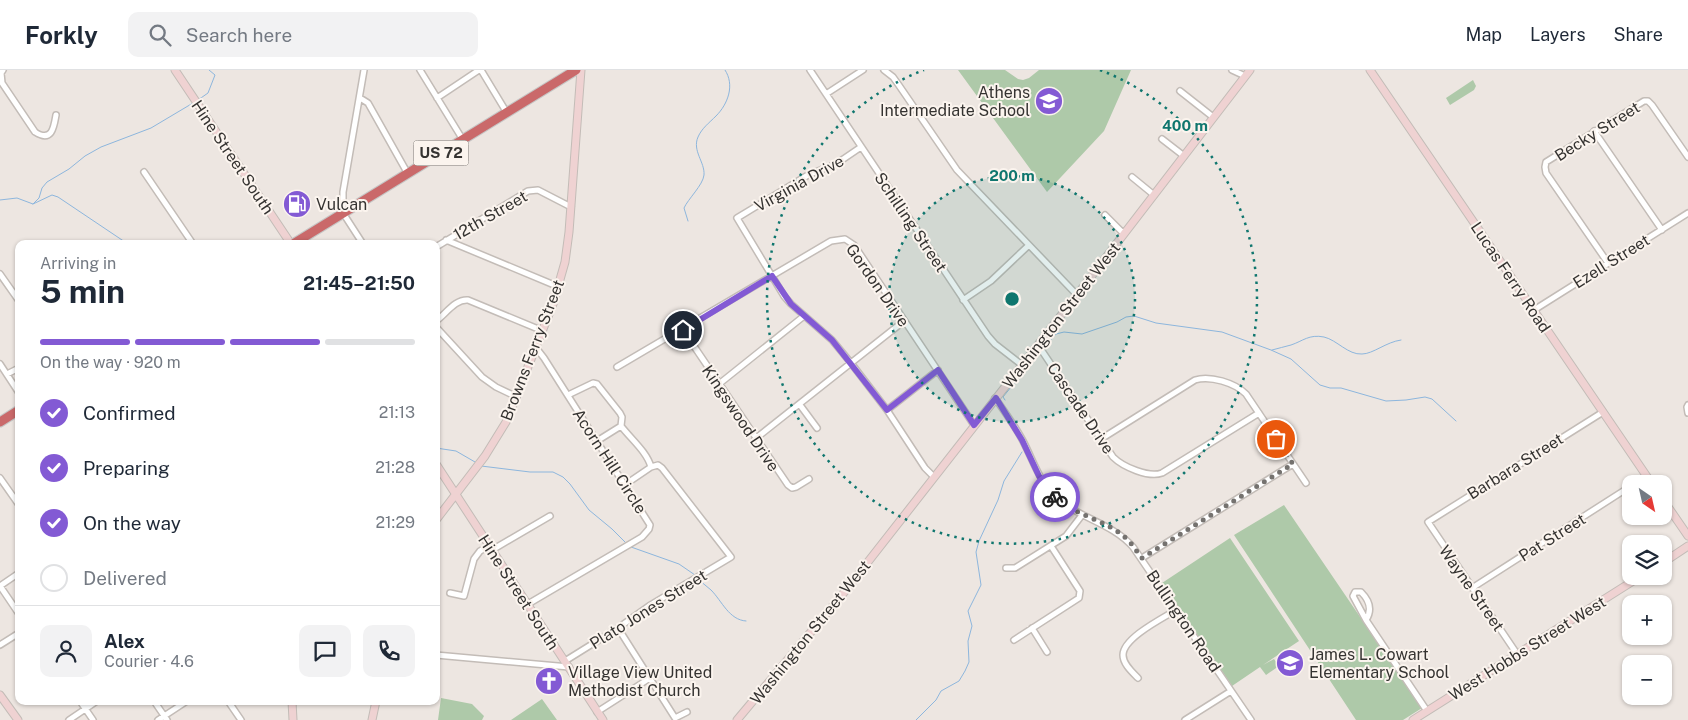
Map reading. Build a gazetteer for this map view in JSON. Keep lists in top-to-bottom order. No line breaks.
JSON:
{"streets":{"highway":["US 72"],"street":["Becky Street","Hine Street South","Virginia Drive","12th Street","Schilling Street","Ezell Street","Lucas Ferry Road","Gordon Drive","Washington Street West","Browns Ferry Street","Cascade Drive","Kingswood Drive","Acorn Hill Circle","Barbara Street","Pat Street","Wayne Street","Plato Jones Street","Bullington Road","West Hobbs Street West"]},"crossings":[["Becky Street","Ezell Street"],["Hine Street South","Browns Ferry Street"],["Hine Street South","Acorn Hill Circle"],["Hine Street South","Plato Jones Street"],["Virginia Drive","Schilling Street"],["Virginia Drive","Gordon Drive"],["12th Street","Browns Ferry Street"],["Schilling Street","Washington Street West"],["Ezell Street","Lucas Ferry Road"],["Lucas Ferry Road","Barbara Street"],["Gordon Drive","Washington Street West"],["Gordon Drive","Kingswood Drive"],["Washington Street West","Cascade Drive"],["Washington Street West","Bullington Road"],["Browns Ferry Street","Acorn Hill Circle"],["Barbara Street","Wayne Street"],["Pat Street","Wayne Street"],["Wayne Street","West Hobbs Street West"]],"places":{"school or university":["Athens Intermediate School","James L. Cowart Elementary School"],"fuel station":["Vulcan"],"church":["Village View United Methodist Church"]},"north":"bottom right","page":{"header":"Forkly","search":"Search here","nav":["Map","Layers","Share"],"heading":["5 min","Arriving in","21:45–21:50"],"panel":["Alex","Courier · 4.6"],"bar":"On the way · 920 m","list":[["Confirmed","21:13"],["Preparing","21:28"],["On the way","21:29"],"Delivered"],"map_buttons":["+","−"]},"rings":["400 m","200 m"]}
